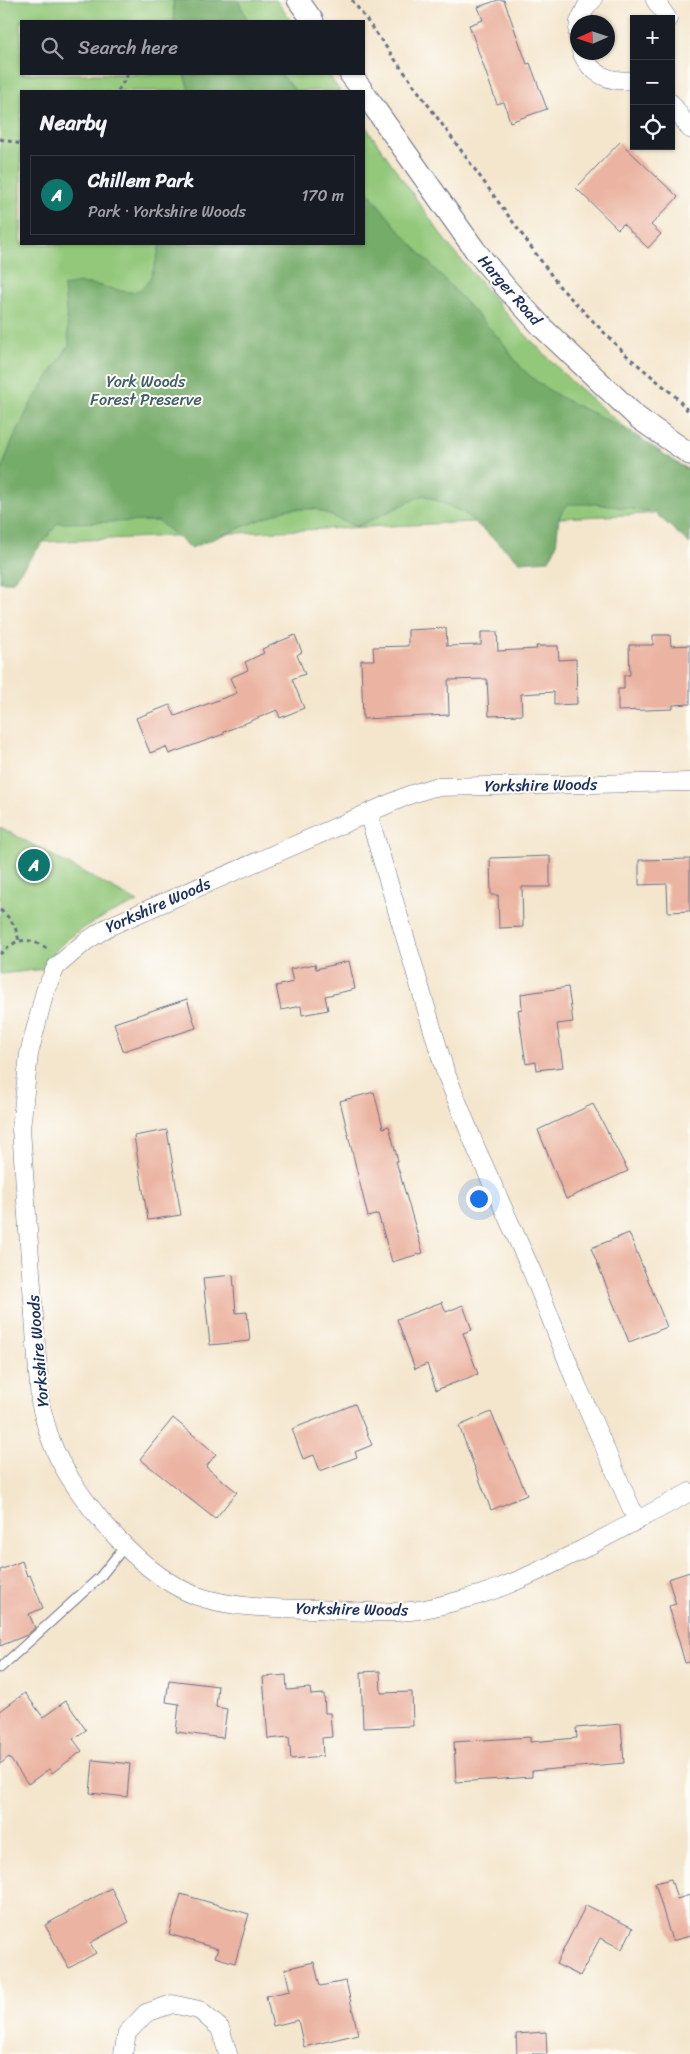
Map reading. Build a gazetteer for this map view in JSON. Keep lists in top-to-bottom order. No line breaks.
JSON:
{"streets":{"street":["Harger Road","Yorkshire Woods"]},"parks":["York Woods Forest Preserve"],"north":"left","page":{"map_buttons":["+","−"],"search":"Search here","heading":"Nearby","list":[{"mark":"A","name":"Chillem Park","note":"Park · Yorkshire Woods","value":"170 m"}],"pins":"A"}}
